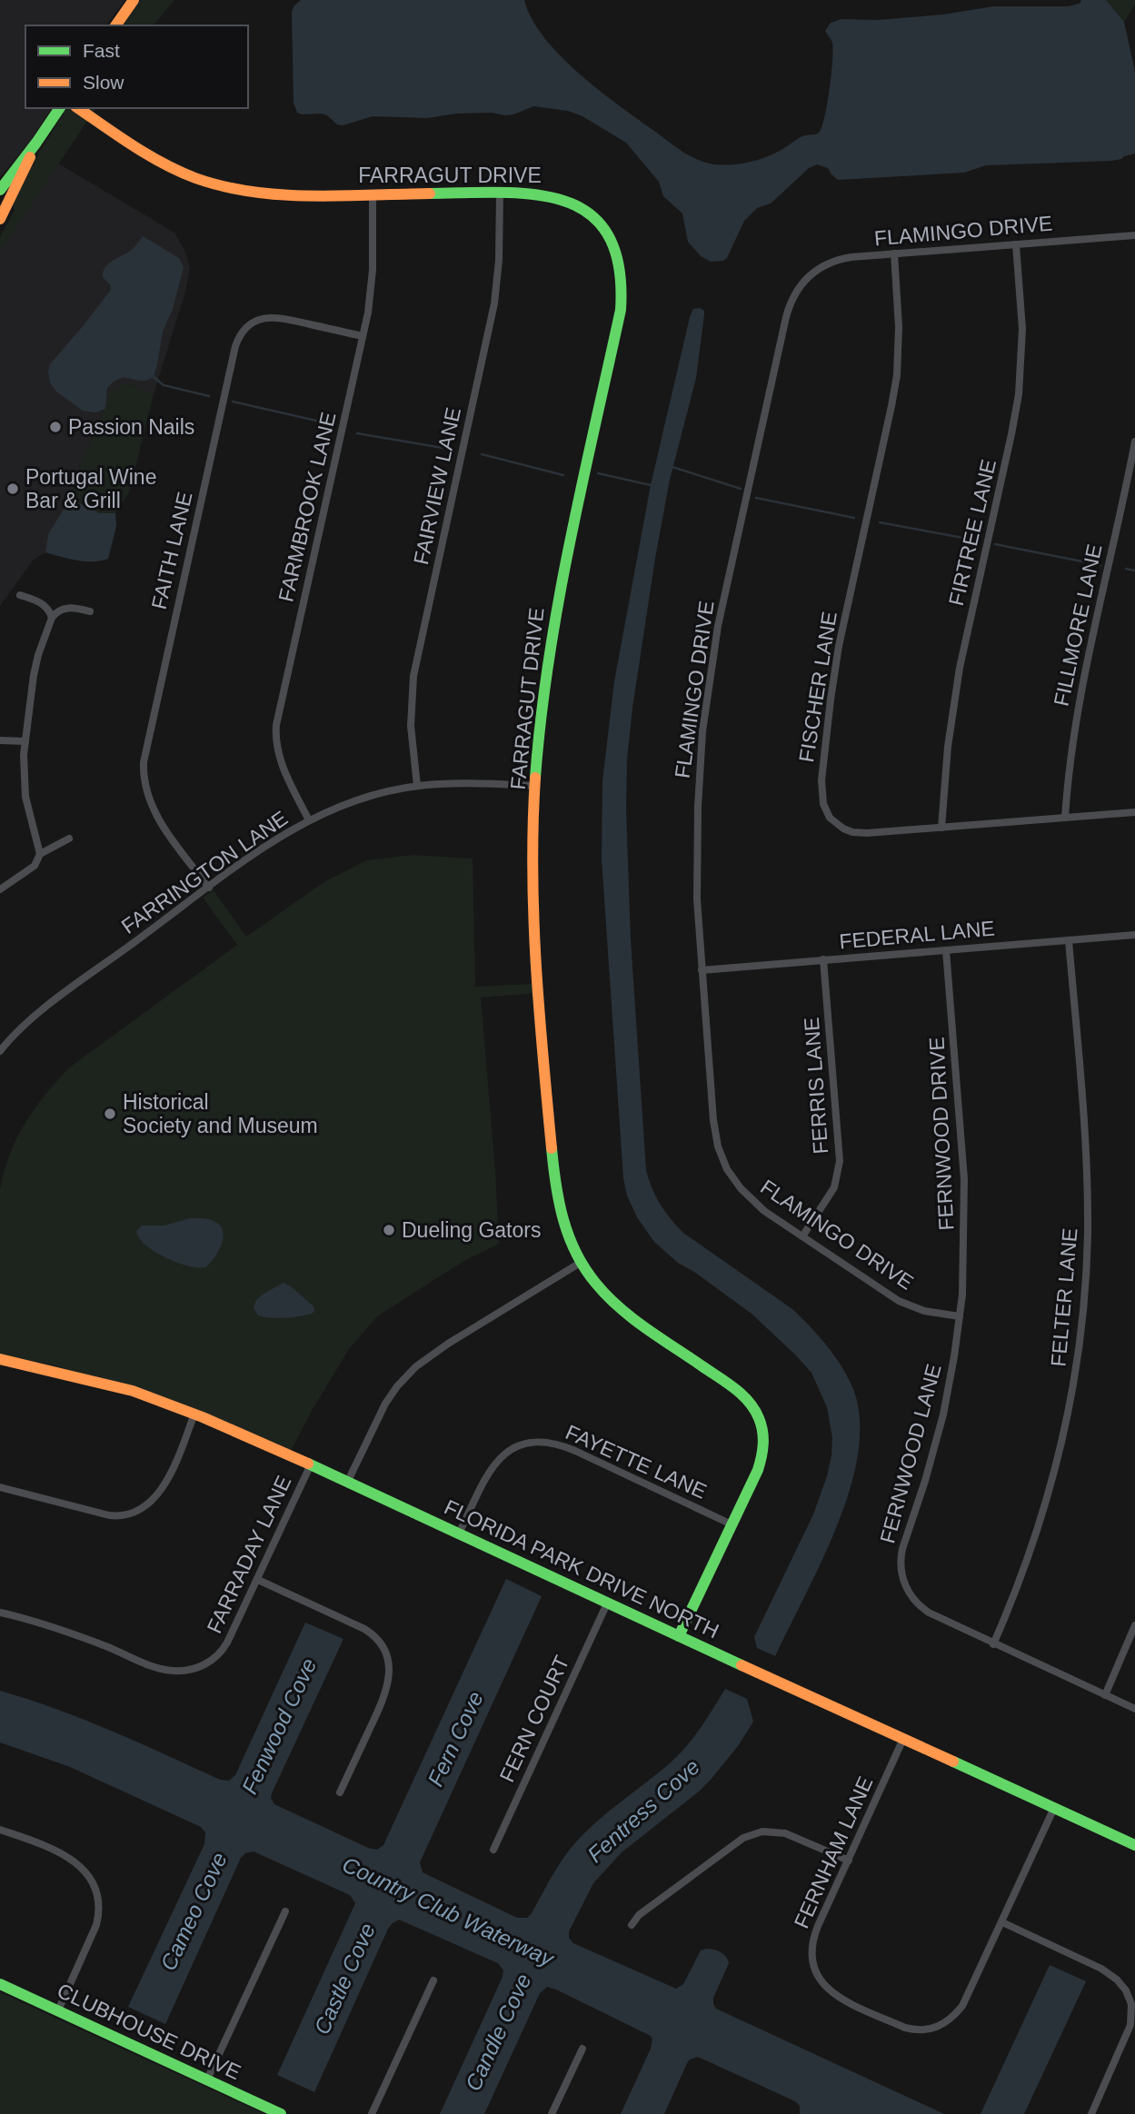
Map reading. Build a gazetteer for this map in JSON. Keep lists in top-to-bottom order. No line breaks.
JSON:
{"streets":{"street":["FARRAGUT DRIVE","FLAMINGO DRIVE","FAIRVIEW LANE","FARMBROOK LANE","FIRTREE LANE","FAITH LANE","FILLMORE LANE","FISCHER LANE","FARRINGTON LANE","FEDERAL LANE","FERRIS LANE","FERNWOOD DRIVE","FELTER LANE","FERNWOOD LANE","FAYETTE LANE","FARRADAY LANE","FLORIDA PARK DRIVE NORTH","FERN COURT","FERNHAM LANE","CLUBHOUSE DRIVE"]},"crossings":[["FARRAGUT DRIVE","FAIRVIEW LANE"],["FARRAGUT DRIVE","FARMBROOK LANE"],["FARRAGUT DRIVE","FARRINGTON LANE"],["FARRAGUT DRIVE","FAYETTE LANE"],["FARRAGUT DRIVE","FLORIDA PARK DRIVE NORTH"],["FLAMINGO DRIVE","FIRTREE LANE"],["FLAMINGO DRIVE","FISCHER LANE"],["FLAMINGO DRIVE","FEDERAL LANE"],["FLAMINGO DRIVE","FERRIS LANE"],["FLAMINGO DRIVE","FERNWOOD DRIVE"],["FLAMINGO DRIVE","FERNWOOD LANE"],["FAIRVIEW LANE","FARRINGTON LANE"],["FARMBROOK LANE","FAITH LANE"],["FARMBROOK LANE","FARRINGTON LANE"],["FIRTREE LANE","FISCHER LANE"],["FAITH LANE","FARRINGTON LANE"],["FILLMORE LANE","FISCHER LANE"],["FEDERAL LANE","FERRIS LANE"],["FEDERAL LANE","FERNWOOD DRIVE"],["FEDERAL LANE","FELTER LANE"],["FERNWOOD DRIVE","FERNWOOD LANE"],["FELTER LANE","FERNWOOD LANE"],["FAYETTE LANE","FLORIDA PARK DRIVE NORTH"],["FARRADAY LANE","FLORIDA PARK DRIVE NORTH"],["FLORIDA PARK DRIVE NORTH","FERN COURT"],["FLORIDA PARK DRIVE NORTH","FERNHAM LANE"]],"water":["Fenwood Cove","Fern Cove","Fentress Cove","Cameo Cove","Country Club Waterway","Castle Cove","Candle Cove"],"places":["Passion Nails","Portugal Wine Bar & Grill","Historical Society and Museum","Dueling Gators"],"legend":["Fast","Slow"]}
